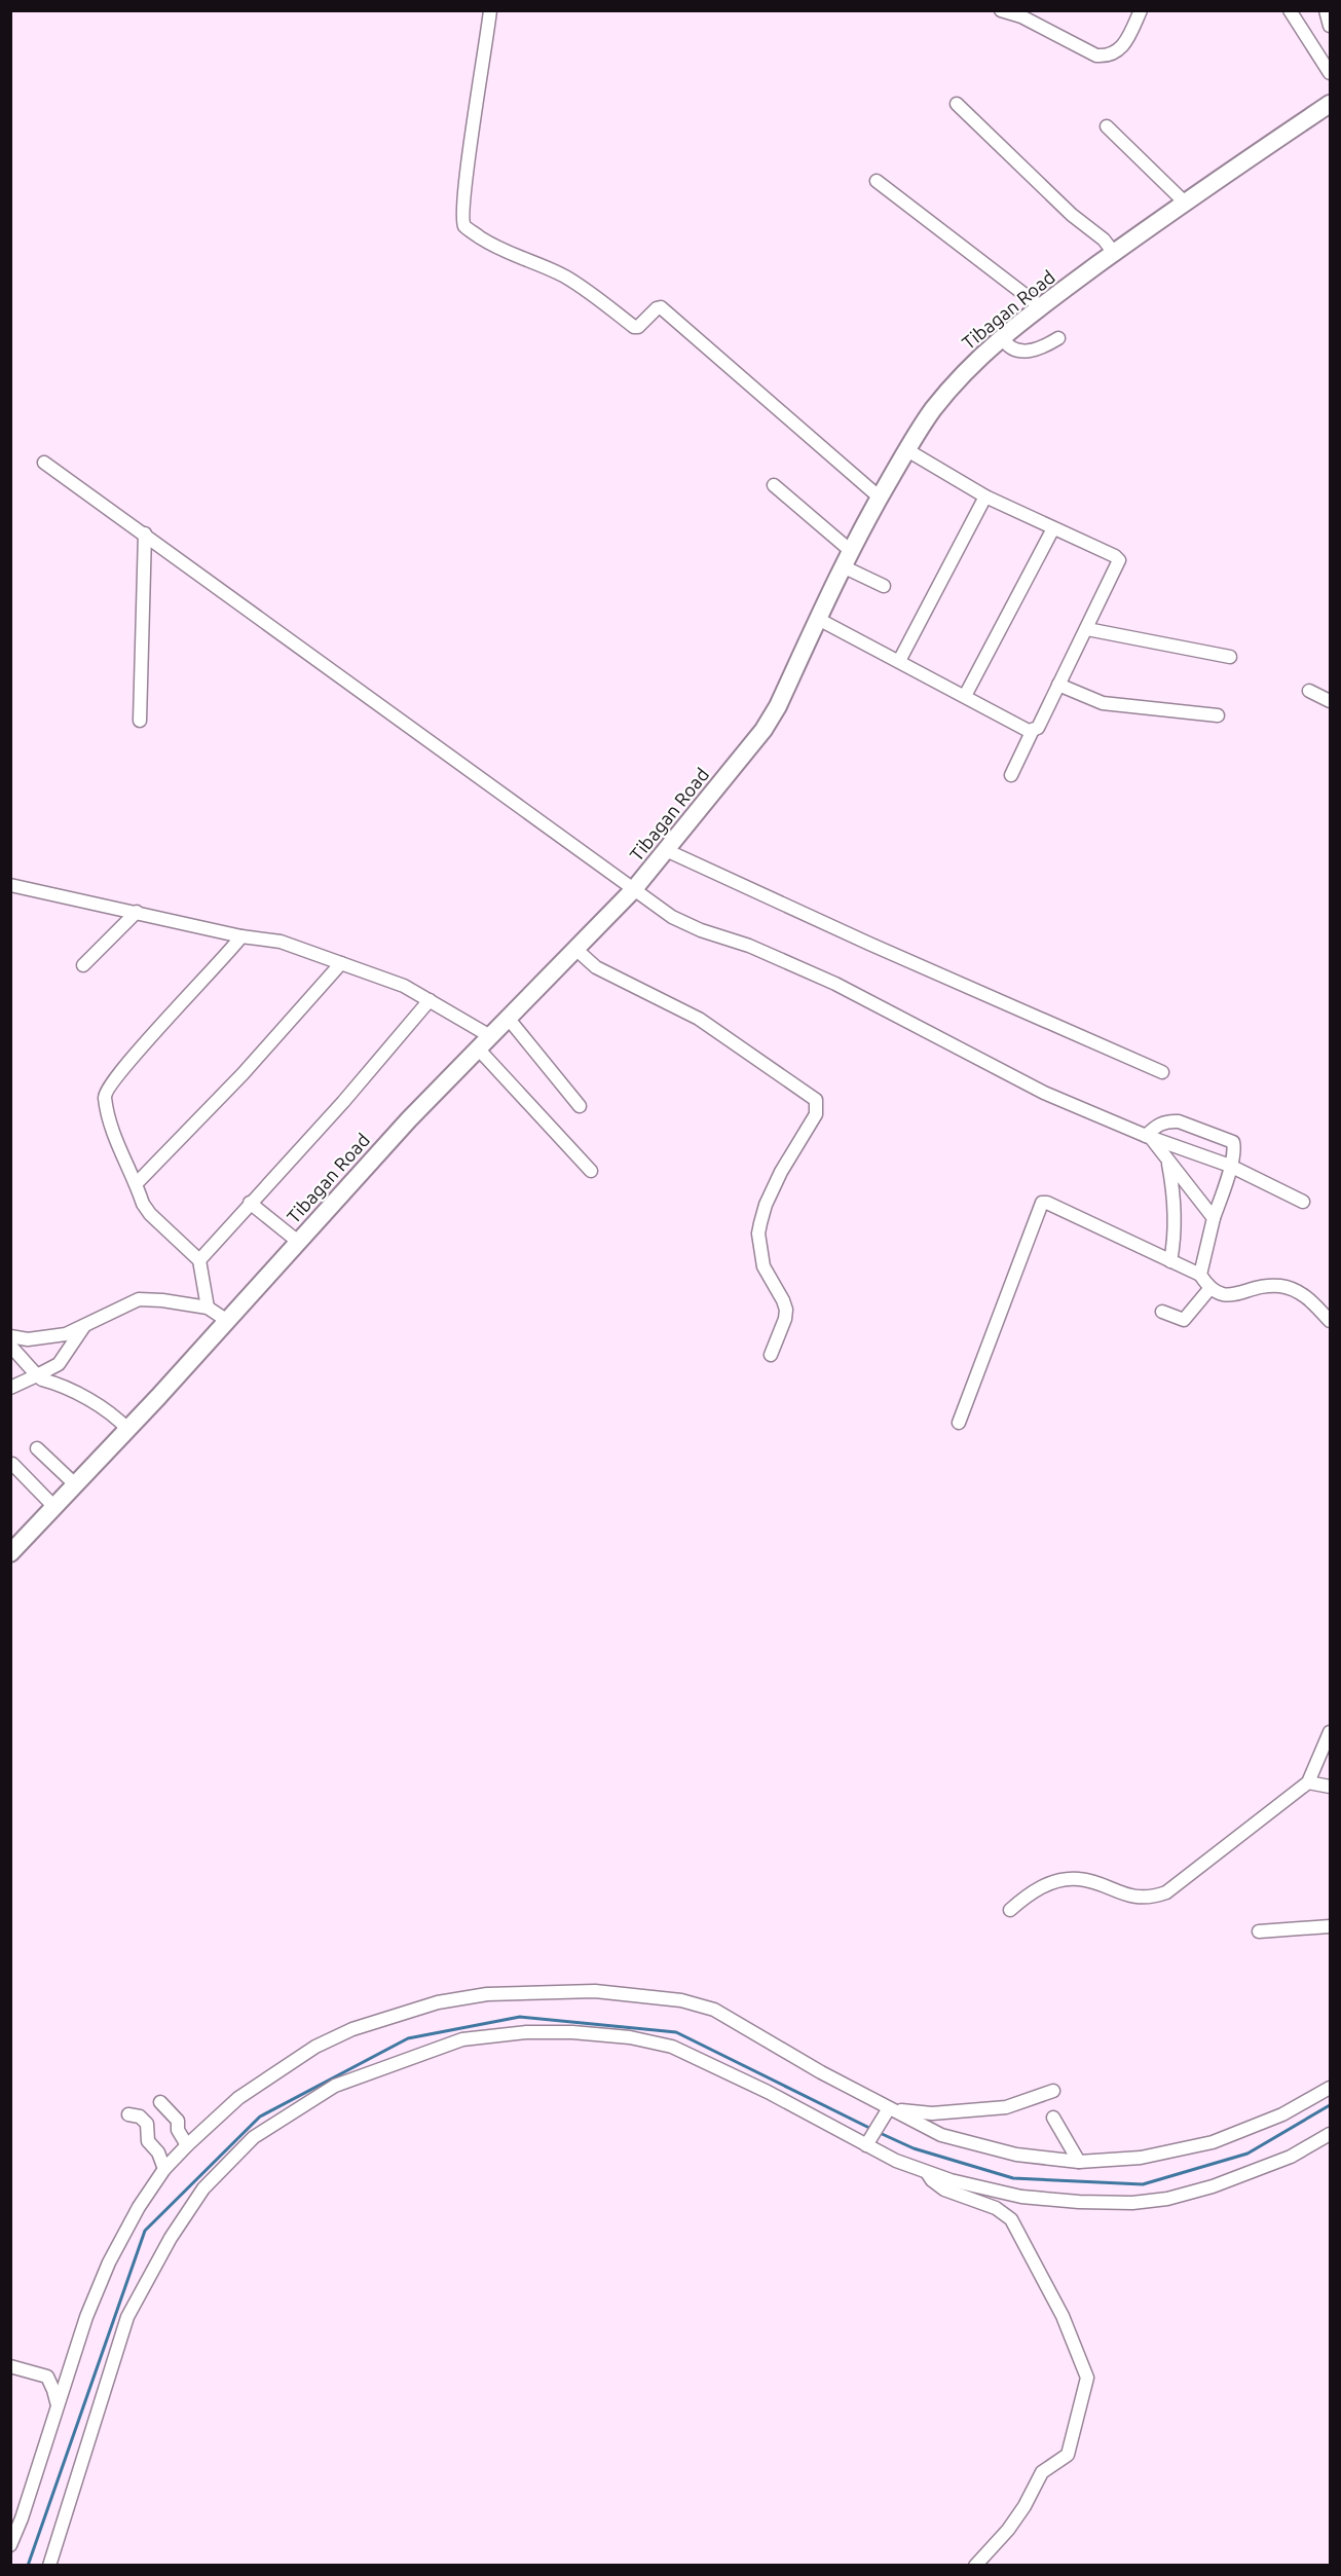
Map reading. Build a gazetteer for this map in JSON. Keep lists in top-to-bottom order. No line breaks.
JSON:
{"streets":{"main road":["Tibagan Road"]}}
